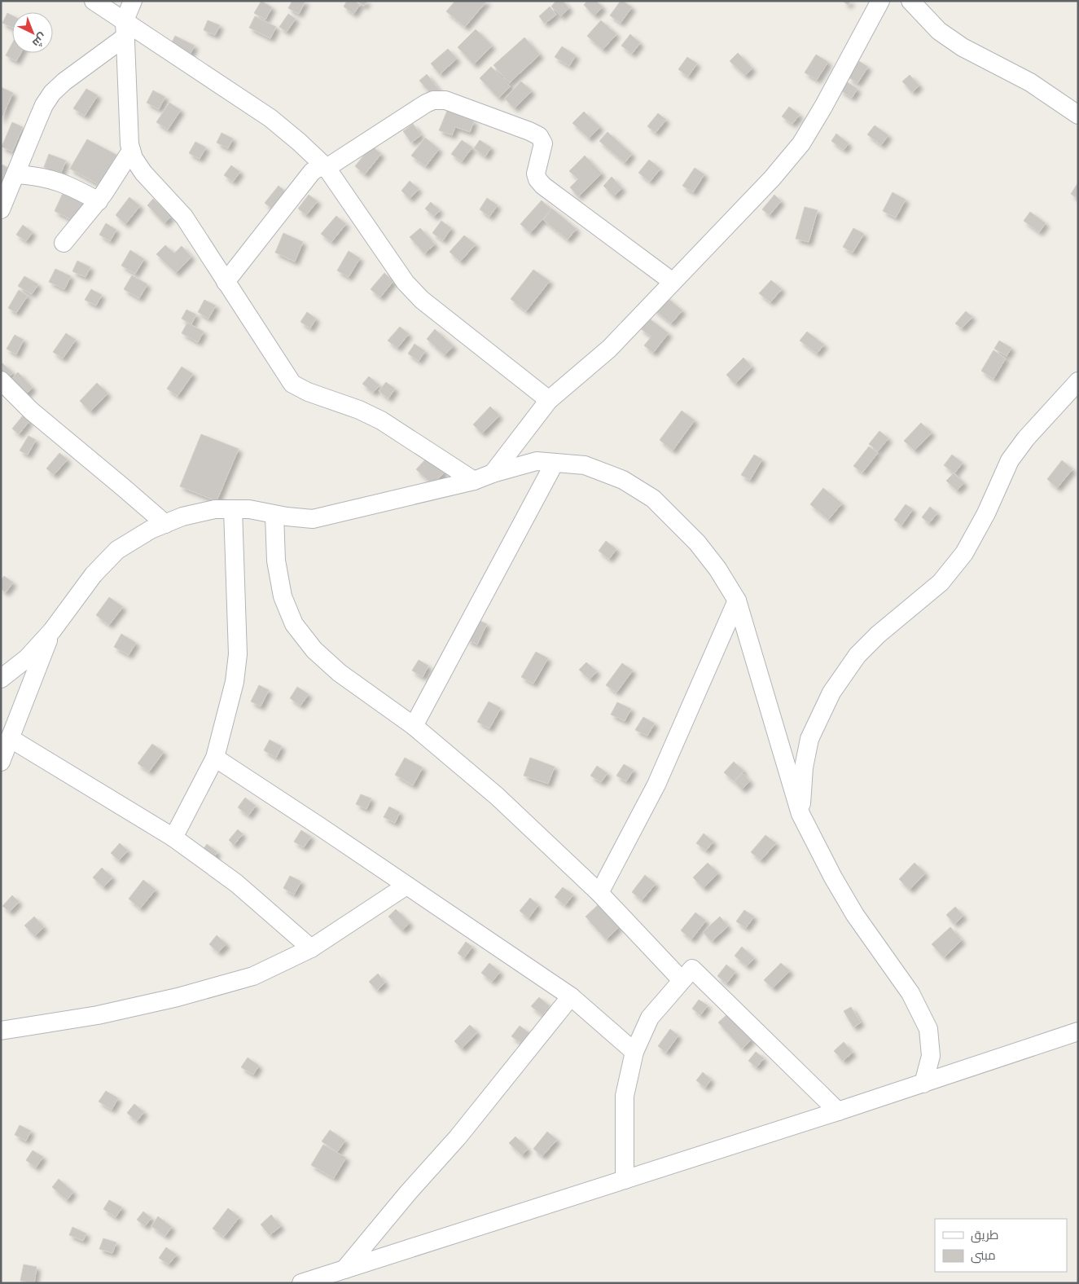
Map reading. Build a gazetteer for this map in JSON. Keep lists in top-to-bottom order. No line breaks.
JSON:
{"legend":["طريق","مبنى"],"north":"bottom right"}
